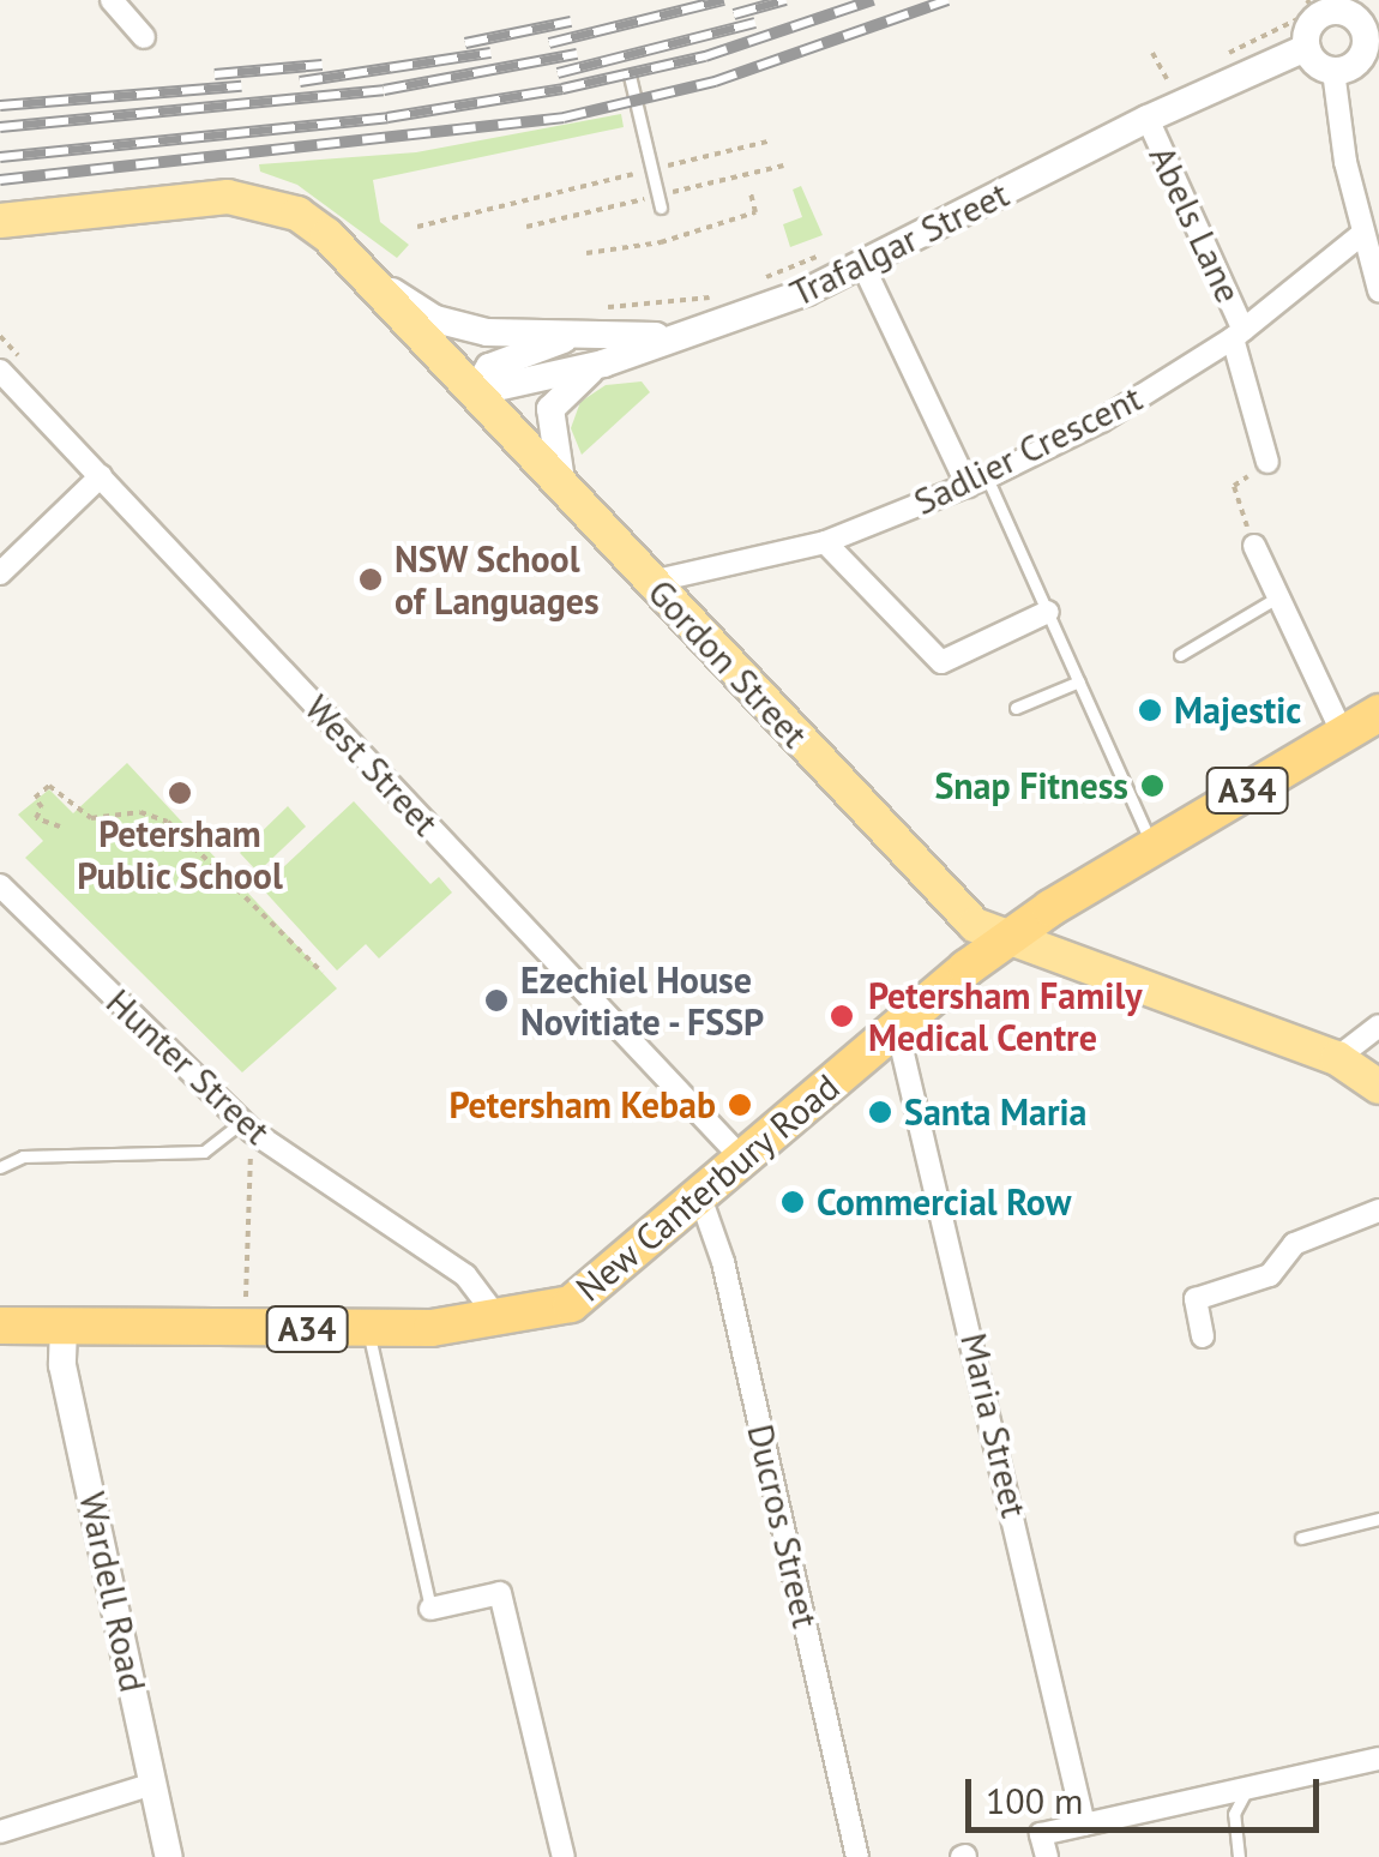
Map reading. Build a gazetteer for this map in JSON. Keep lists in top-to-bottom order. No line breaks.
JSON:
{"streets":{"highway":["A34","New Canterbury Road"],"main road":["Gordon Street"],"street":["Abels Lane","Trafalgar Street","Sadlier Crescent","West Street","Hunter Street","Maria Street","Ducros Street","Wardell Road"]},"crossings":[["Abels Lane","Trafalgar Street"],["Abels Lane","Sadlier Crescent"],["Trafalgar Street","Gordon Street"],["Sadlier Crescent","Gordon Street"],["Gordon Street","New Canterbury Road"],["West Street","New Canterbury Road"],["Hunter Street","New Canterbury Road"],["New Canterbury Road","Maria Street"],["New Canterbury Road","Ducros Street"],["New Canterbury Road","Wardell Road"]],"places":["NSW School of Languages","Majestic","Snap Fitness","Petersham Public School","Ezechiel House Novitiate - FSSP","Petersham Family Medical Centre","Petersham Kebab","Santa Maria","Commercial Row"],"scale_bar":"100 m"}
